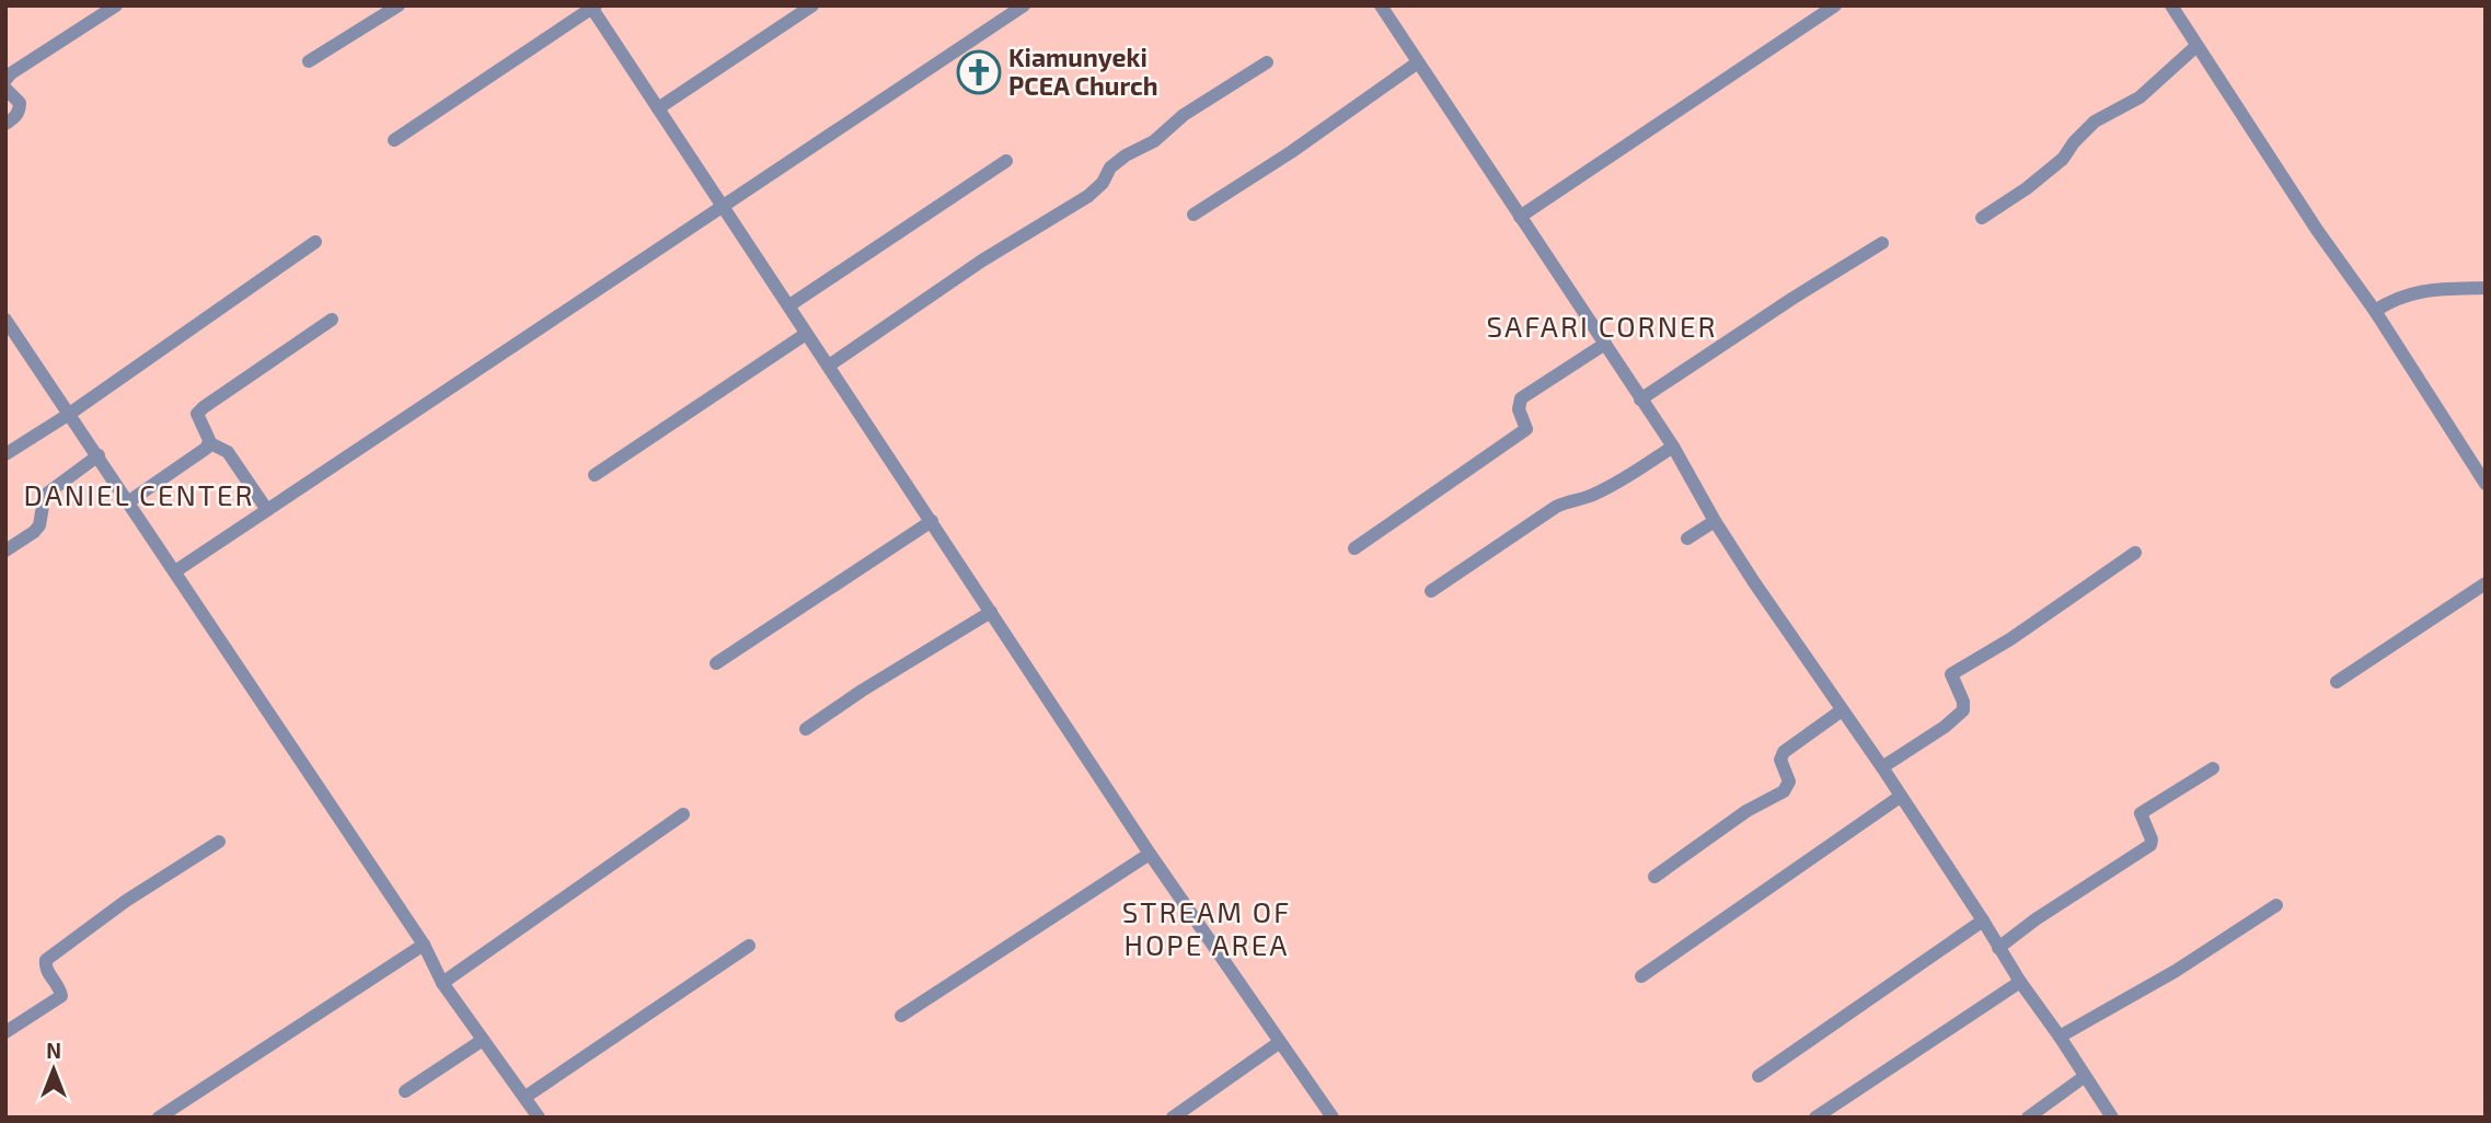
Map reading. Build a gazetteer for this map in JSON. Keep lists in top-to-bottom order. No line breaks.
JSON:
{"districts":["SAFARI CORNER","DANIEL CENTER","STREAM OF HOPE AREA"],"places":{"church":["Kiamunyeki PCEA Church"]},"north":"top"}
